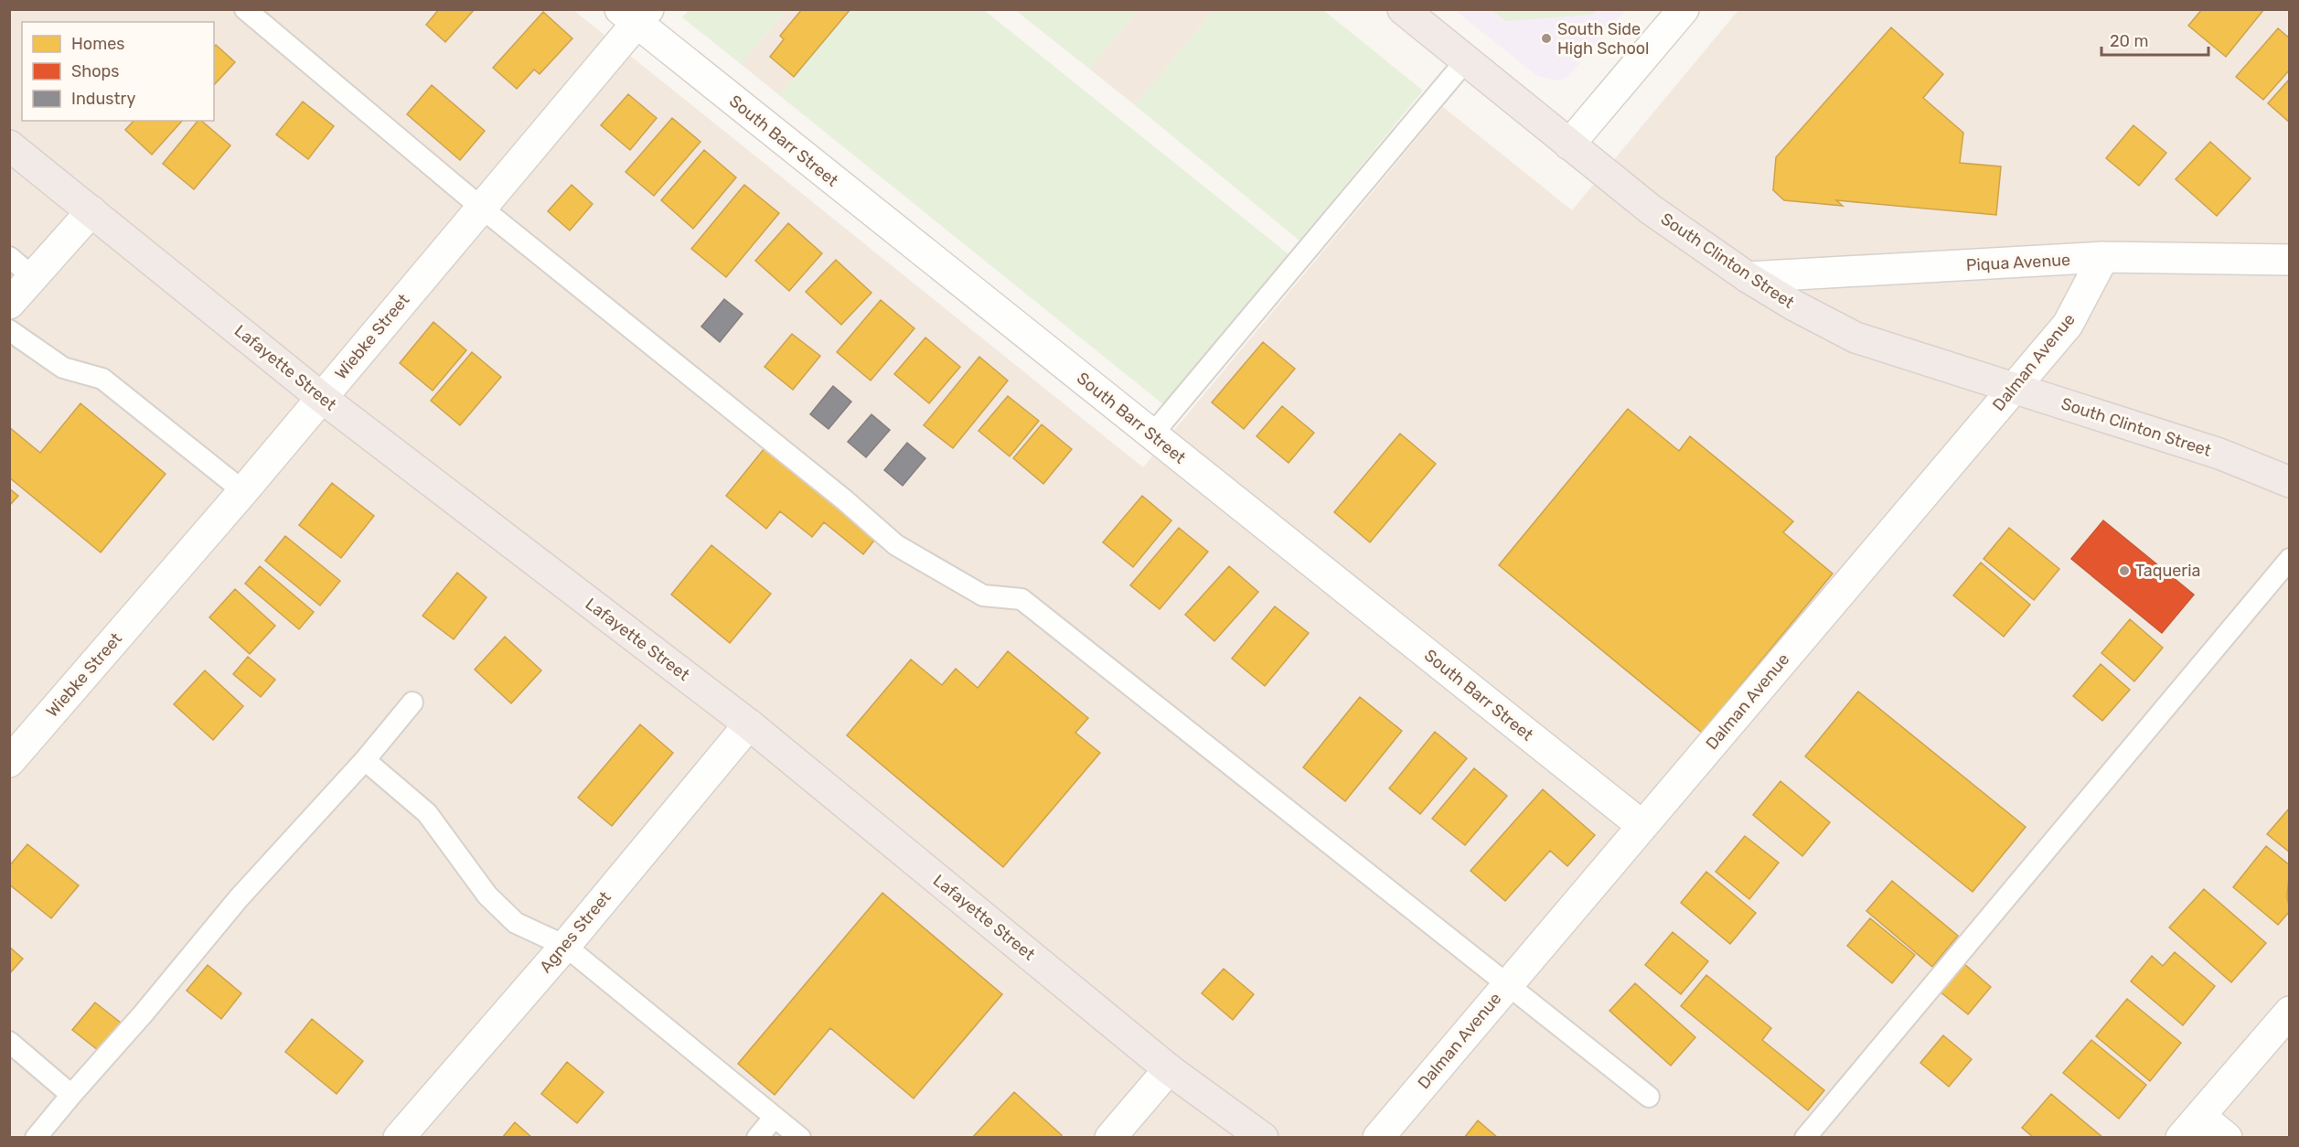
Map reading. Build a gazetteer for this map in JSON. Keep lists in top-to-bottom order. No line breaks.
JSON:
{"streets":{"highway":["South Clinton Street","Lafayette Street"],"street":["South Barr Street","Piqua Avenue","Wiebke Street","Dalman Avenue","Agnes Street"]},"crossings":[["South Barr Street","Wiebke Street"],["South Barr Street","Dalman Avenue"],["South Clinton Street","Piqua Avenue"],["South Clinton Street","Dalman Avenue"],["Piqua Avenue","Dalman Avenue"],["Wiebke Street","Lafayette Street"],["Lafayette Street","Agnes Street"]],"places":["South Side High School","Taqueria"],"legend":["Homes","Shops","Industry"],"scale_bar":"20 m"}
